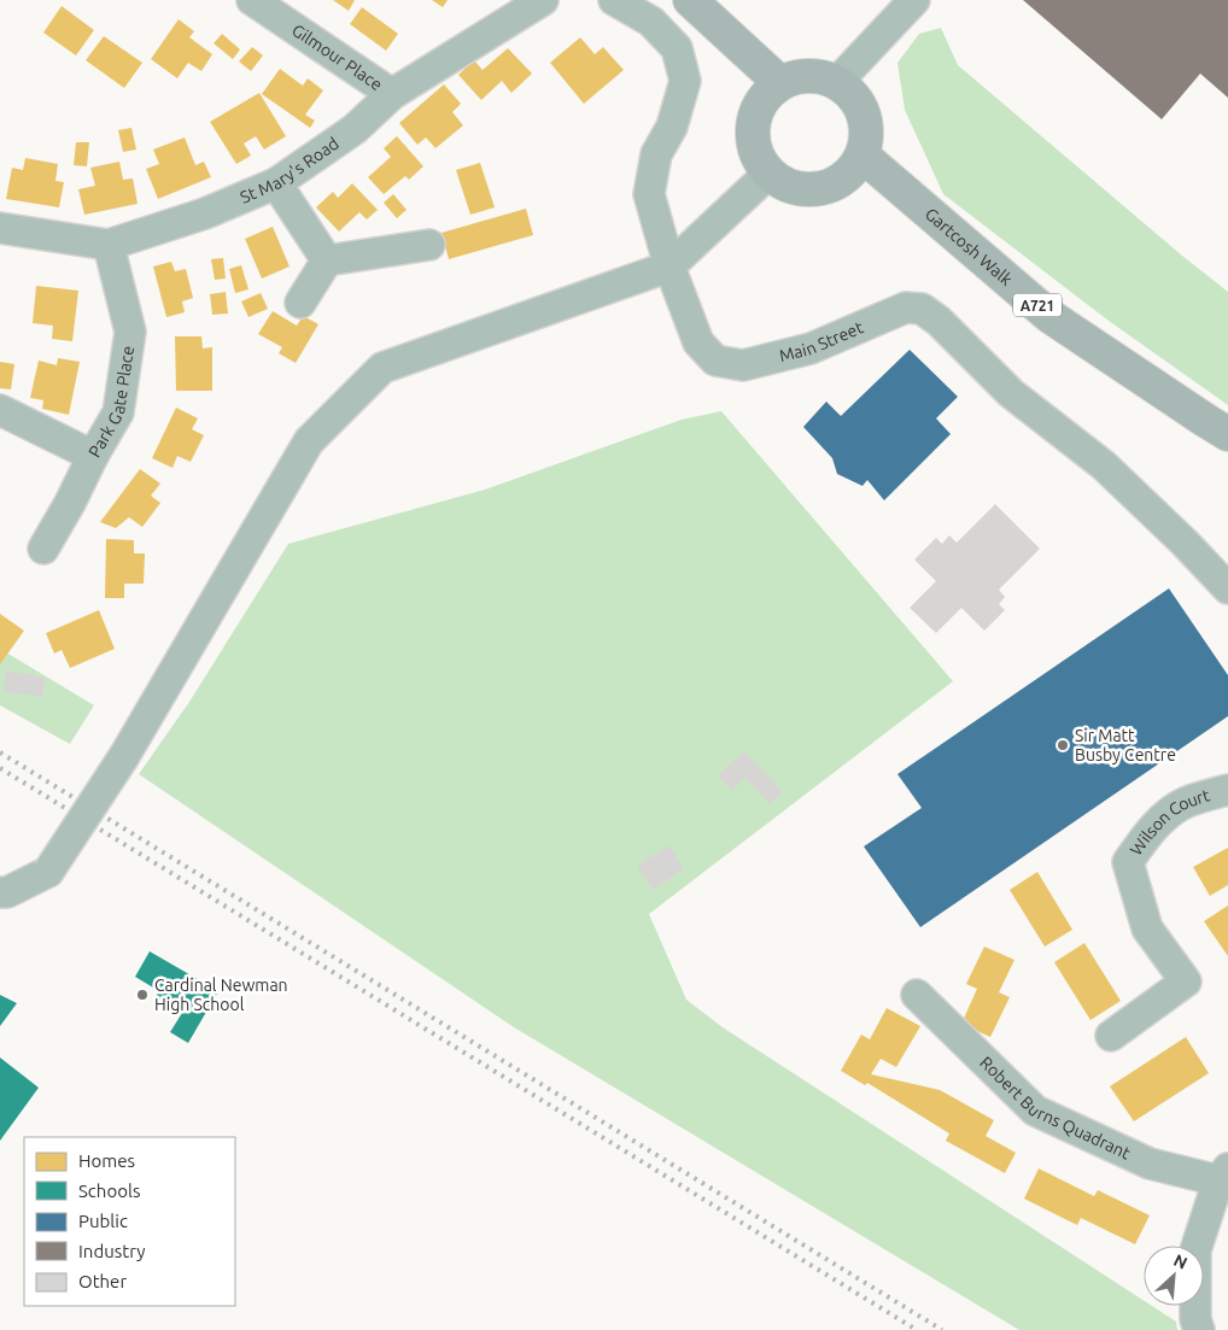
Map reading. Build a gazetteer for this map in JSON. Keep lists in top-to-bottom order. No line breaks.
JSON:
{"streets":{"main road":["Gartcosh Walk","A721"],"street":["Gilmour Place","St Mary's Road","Main Street","Park Gate Place","Wilson Court","Robert Burns Quadrant"]},"crossings":[["Gilmour Place","St Mary's Road"],["St Mary's Road","Park Gate Place"]],"places":["Sir Matt Busby Centre","Cardinal Newman High School"],"legend":["Homes","Schools","Public","Industry","Other"],"north":"top right"}
